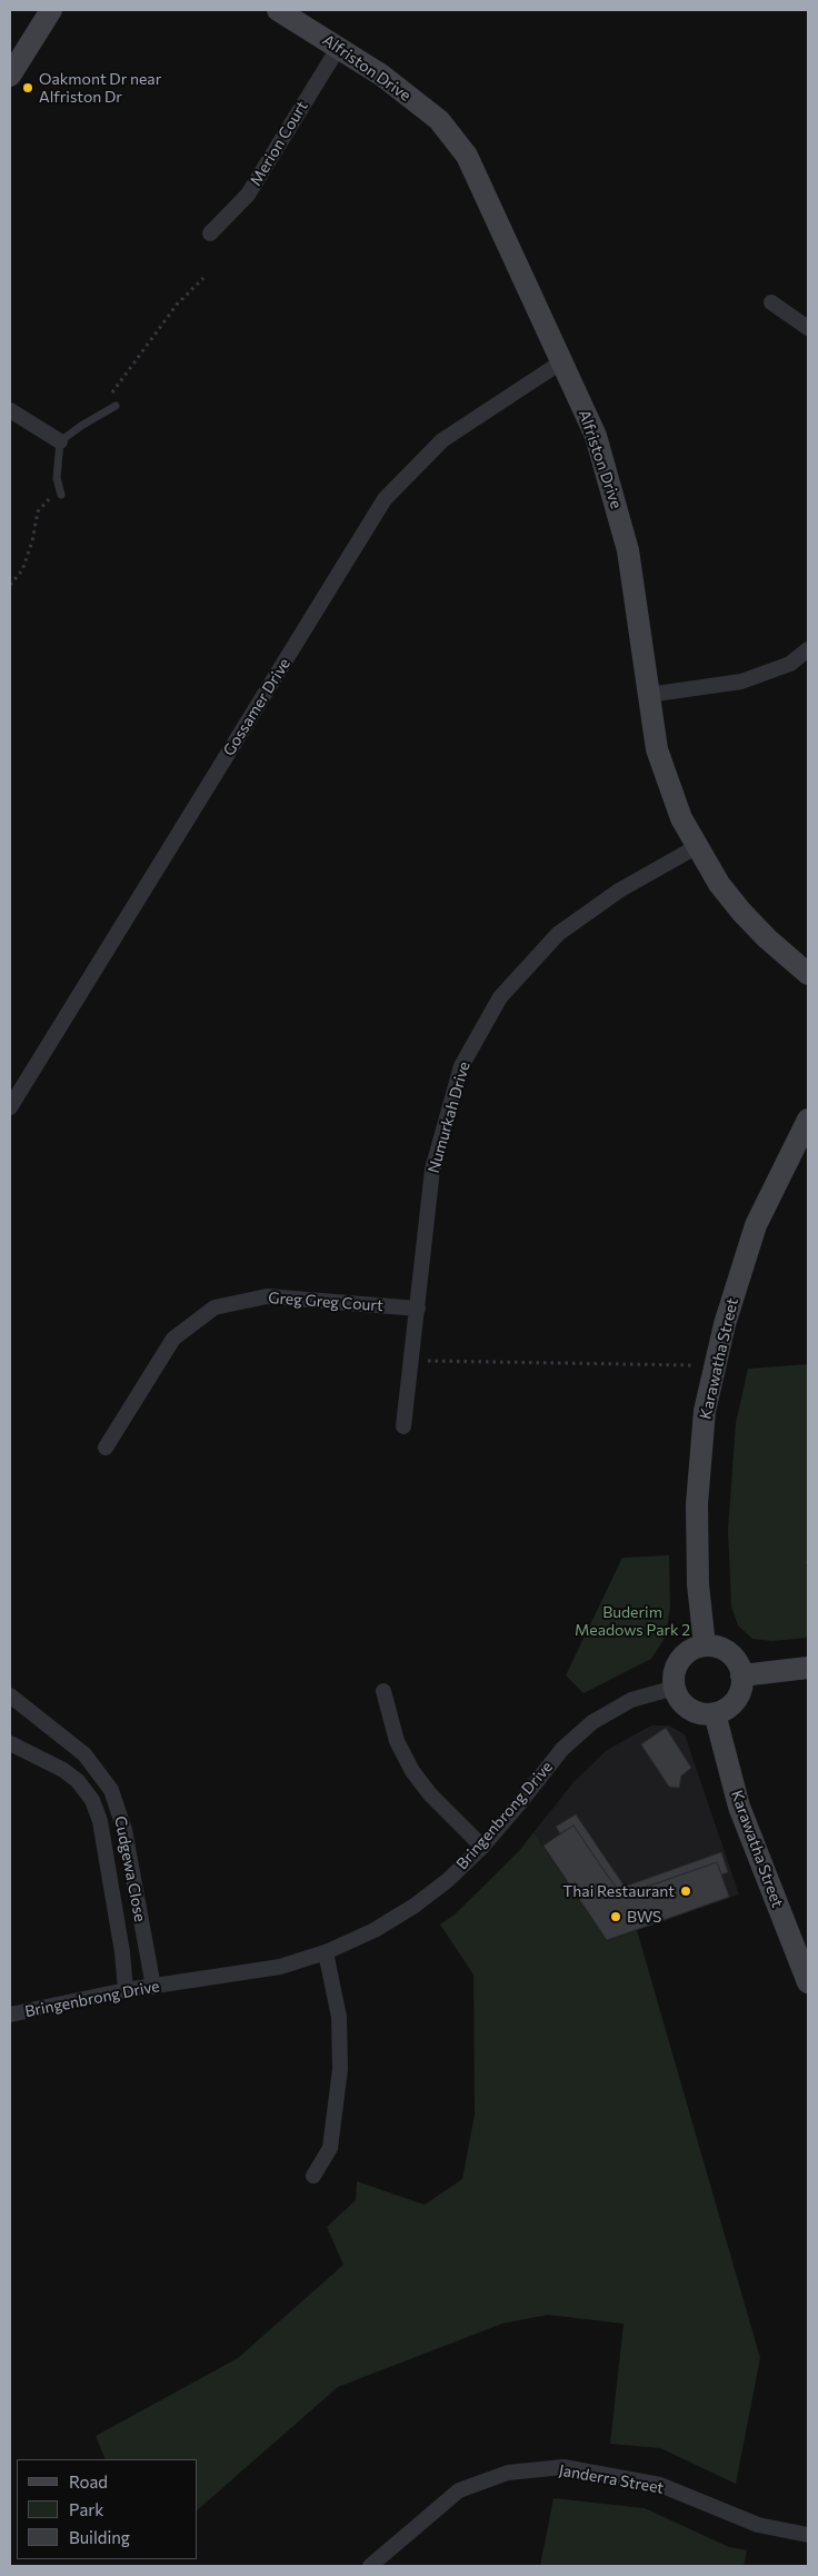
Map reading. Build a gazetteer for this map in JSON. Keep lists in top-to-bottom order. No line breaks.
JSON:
{"streets":{"street":["Alfriston Drive","Merion Court","Gossamer Drive","Numurkah Drive","Greg Greg Court","Karawatha Street","Bringenbrong Drive","Cudgewa Close","Janderra Street"]},"crossings":[["Alfriston Drive","Merion Court"],["Alfriston Drive","Gossamer Drive"],["Alfriston Drive","Numurkah Drive"],["Numurkah Drive","Greg Greg Court"],["Karawatha Street","Bringenbrong Drive"],["Bringenbrong Drive","Cudgewa Close"]],"parks":["Buderim Meadows Park 2"],"places":["Oakmont Dr near Alfriston Dr","Thai Restaurant","BWS"],"legend":["Road","Park","Building"]}
